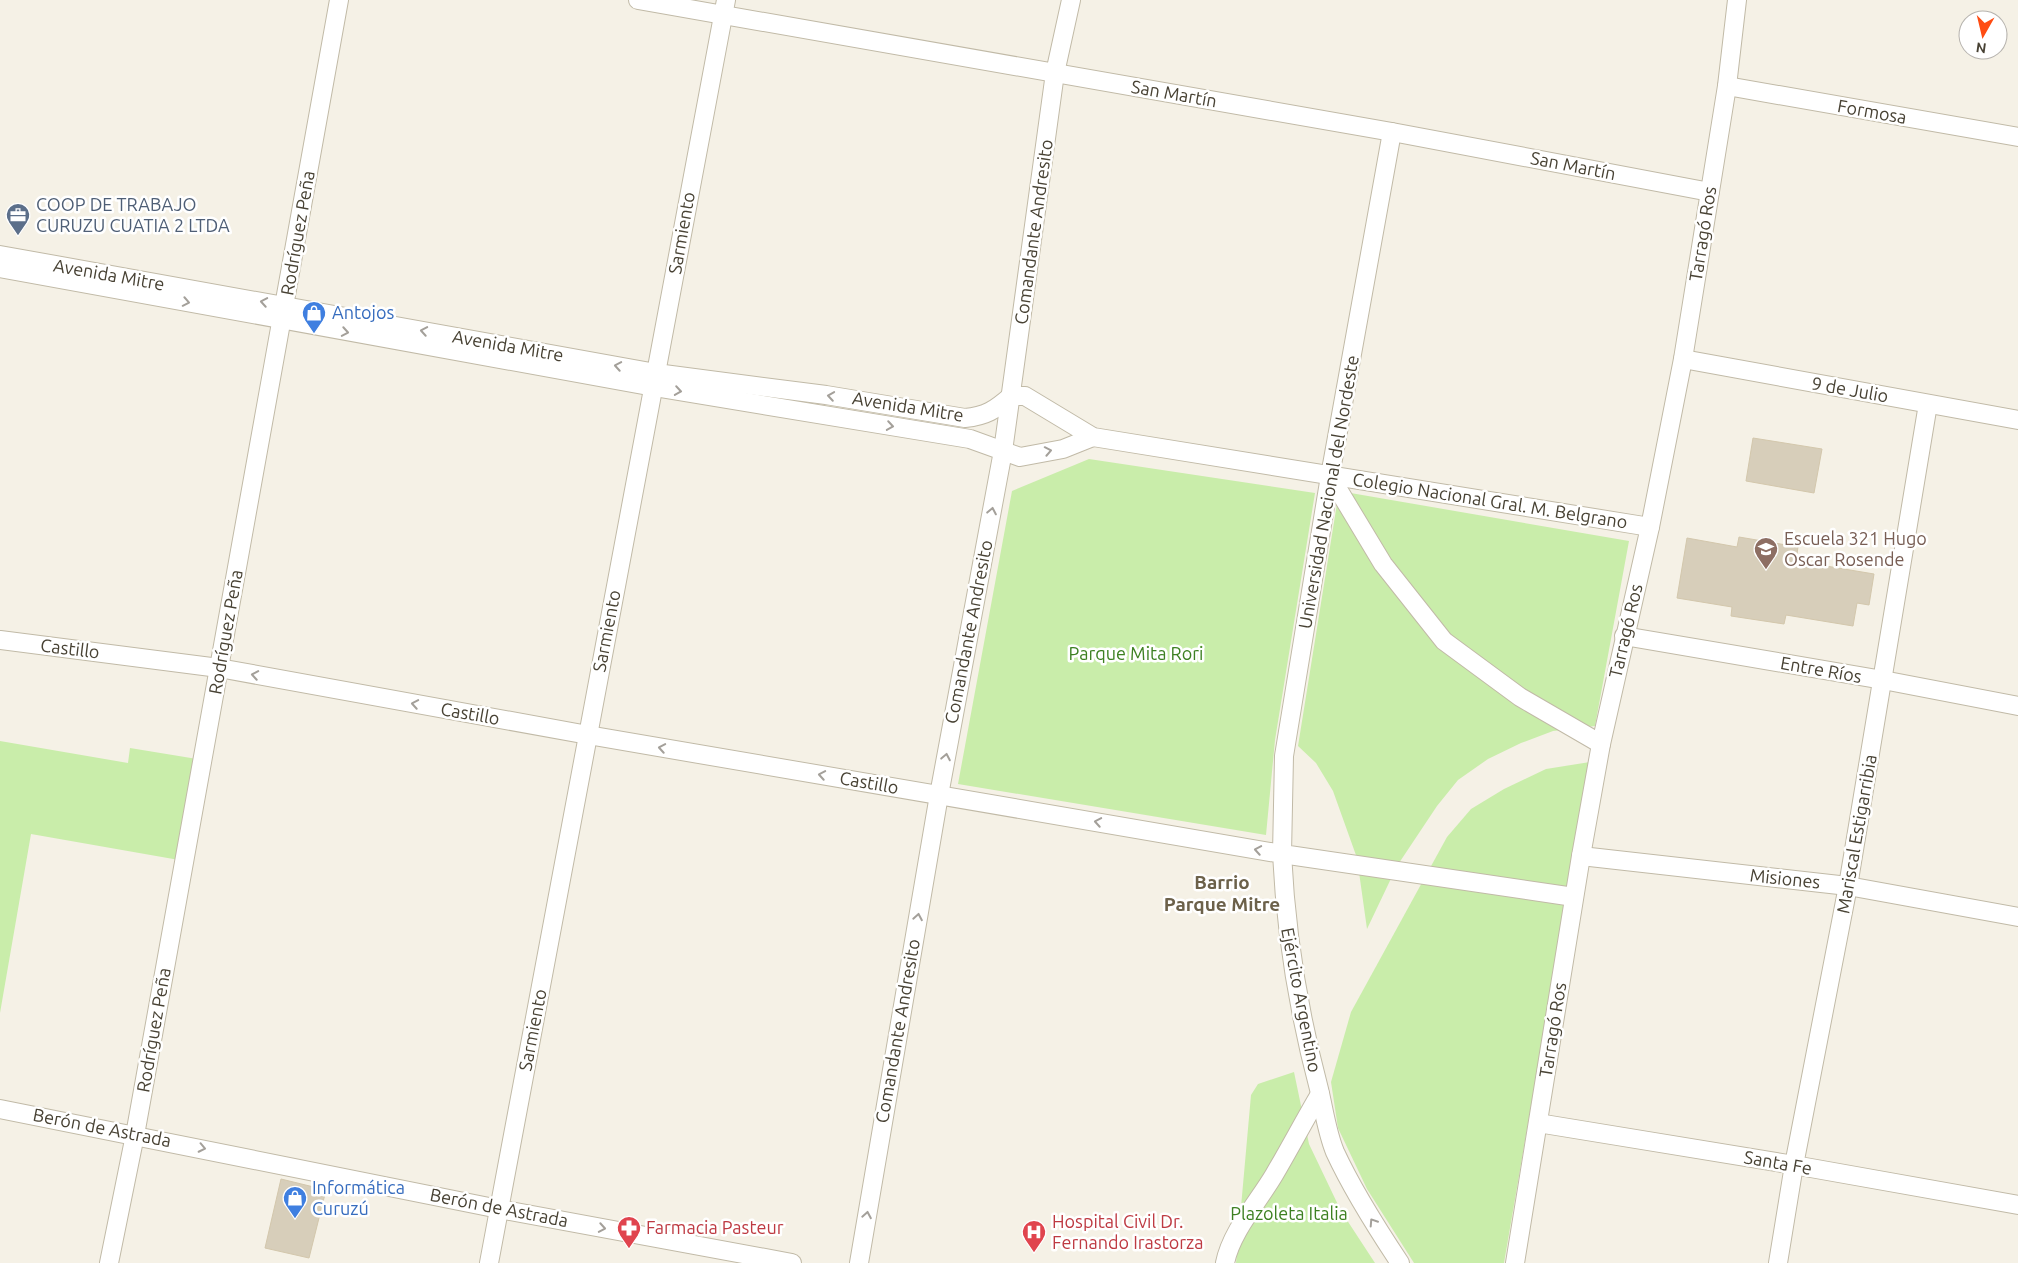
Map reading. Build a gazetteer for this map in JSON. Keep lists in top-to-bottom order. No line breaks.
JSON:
{"streets":{"street":["San Martín","Formosa","Comandante Andresito","Rodríguez Peña","Sarmiento","Tarragó Ros","Avenida Mitre","9 de Julio","Universidad Nacional del Nordeste","Colegio Nacional Gral. M. Belgrano","Castillo","Entre Ríos","Mariscal Estigarribia","Misiones","Ejército Argentino","Berón de Astrada","Santa Fe"]},"crossings":[["San Martín","Comandante Andresito"],["San Martín","Sarmiento"],["San Martín","Tarragó Ros"],["San Martín","Universidad Nacional del Nordeste"],["Formosa","Tarragó Ros"],["Comandante Andresito","Avenida Mitre"],["Comandante Andresito","Colegio Nacional Gral. M. Belgrano"],["Comandante Andresito","Castillo"],["Rodríguez Peña","Avenida Mitre"],["Rodríguez Peña","Castillo"],["Rodríguez Peña","Berón de Astrada"],["Sarmiento","Avenida Mitre"],["Sarmiento","Castillo"],["Sarmiento","Berón de Astrada"],["Tarragó Ros","9 de Julio"],["Tarragó Ros","Colegio Nacional Gral. M. Belgrano"],["Tarragó Ros","Entre Ríos"],["Tarragó Ros","Misiones"],["Tarragó Ros","Santa Fe"],["Avenida Mitre","Colegio Nacional Gral. M. Belgrano"],["9 de Julio","Mariscal Estigarribia"],["Universidad Nacional del Nordeste","Colegio Nacional Gral. M. Belgrano"],["Universidad Nacional del Nordeste","Ejército Argentino"],["Entre Ríos","Mariscal Estigarribia"],["Mariscal Estigarribia","Misiones"],["Mariscal Estigarribia","Santa Fe"]],"one_way":["Comandante Andresito","Castillo","Ejército Argentino","Berón de Astrada"],"districts":["Barrio Parque Mitre"],"parks":["Parque Mita Rori","Plazoleta Italia"],"places":{"office":["COOP DE TRABAJO CURUZU CUATIA 2 LTDA"],"shop":["Antojos","Informática Curuzú"],"school or university":["Escuela 321 Hugo Oscar Rosende"],"pharmacy":["Farmacia Pasteur"],"hospital":["Hospital Civil Dr. Fernando Irastorza"]},"north":"bottom"}
